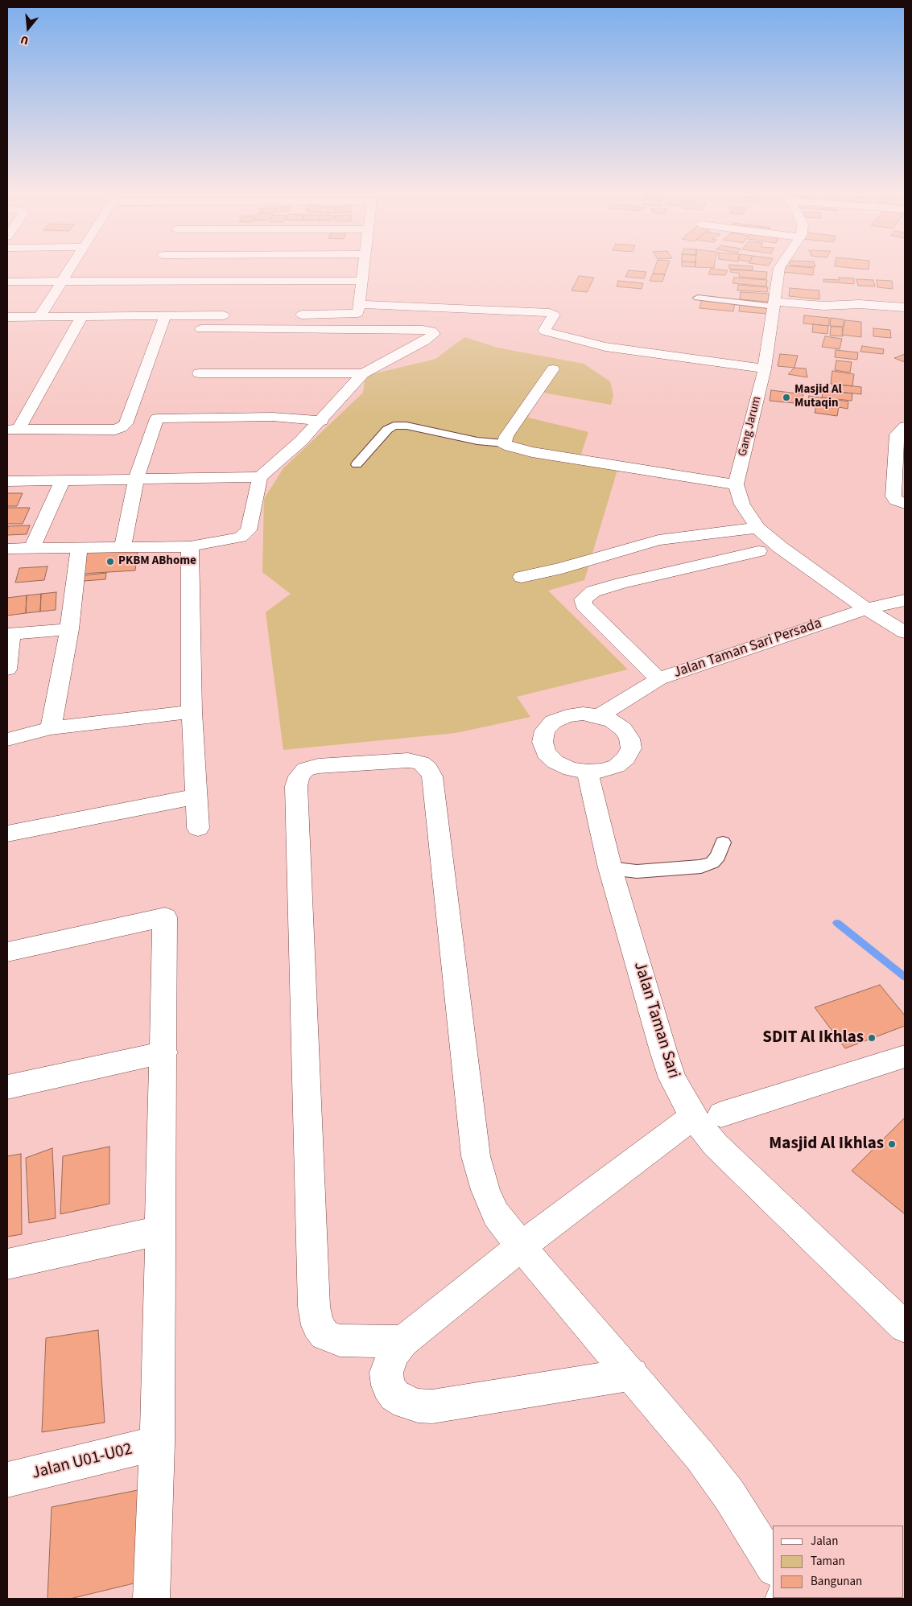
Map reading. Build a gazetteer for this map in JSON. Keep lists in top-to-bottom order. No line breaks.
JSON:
{"streets":{"street":["Gang Jarum","Jalan Taman Sari Persada","Jalan Taman Sari","Jalan U01-U02"]},"crossings":[["Jalan Taman Sari Persada","Jalan Taman Sari"]],"places":["Masjid Al Mutaqin","PKBM ABhome","SDIT Al Ikhlas","Masjid Al Ikhlas"],"legend":["Jalan","Taman","Bangunan"],"north":"bottom"}
